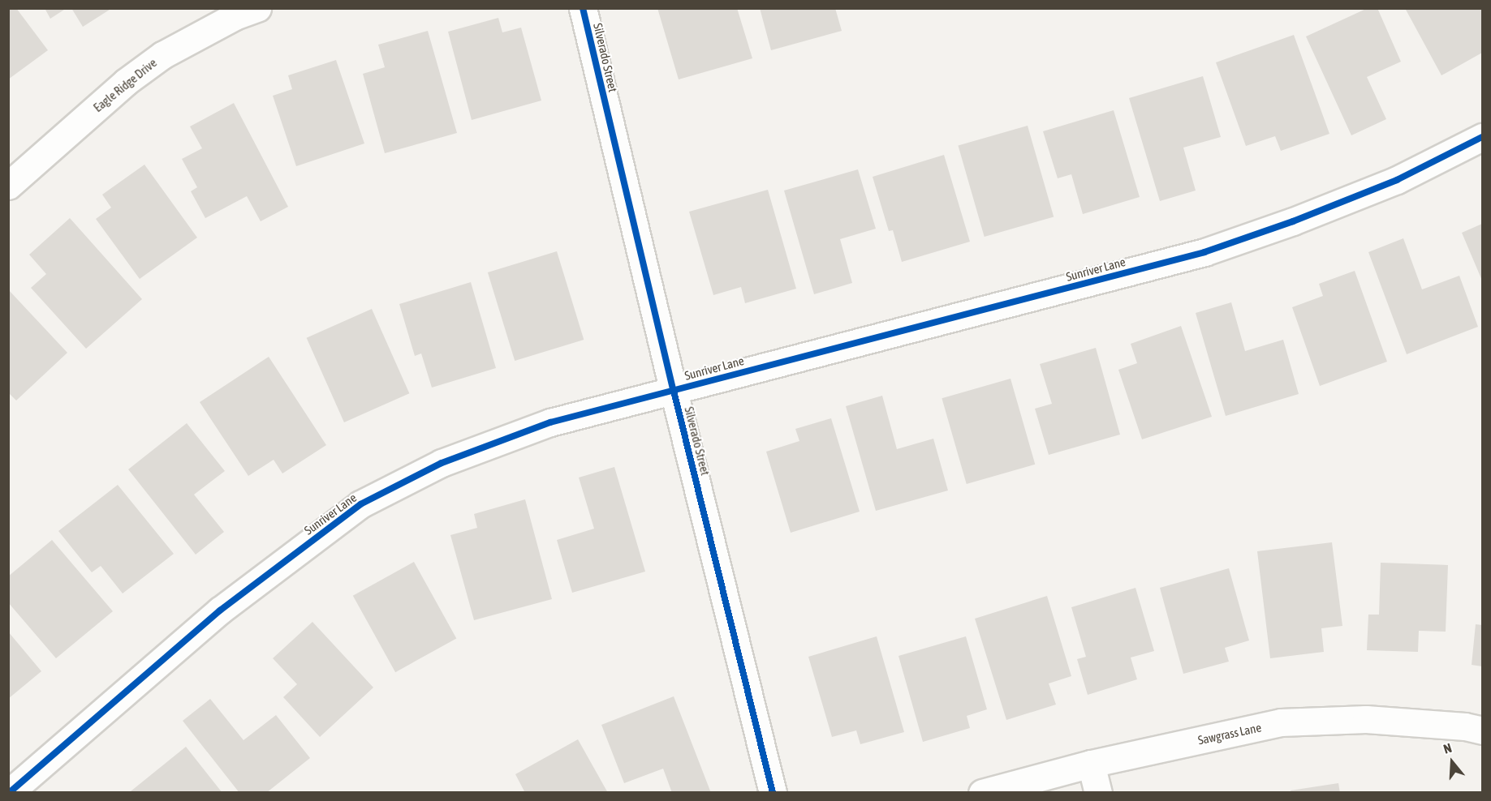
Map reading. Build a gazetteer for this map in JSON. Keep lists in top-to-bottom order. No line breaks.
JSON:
{"streets":{"street":["Silverado Street","Eagle Ridge Drive","Sunriver Lane","Sawgrass Lane"]},"crossings":[["Silverado Street","Sunriver Lane"]],"north":"top"}
